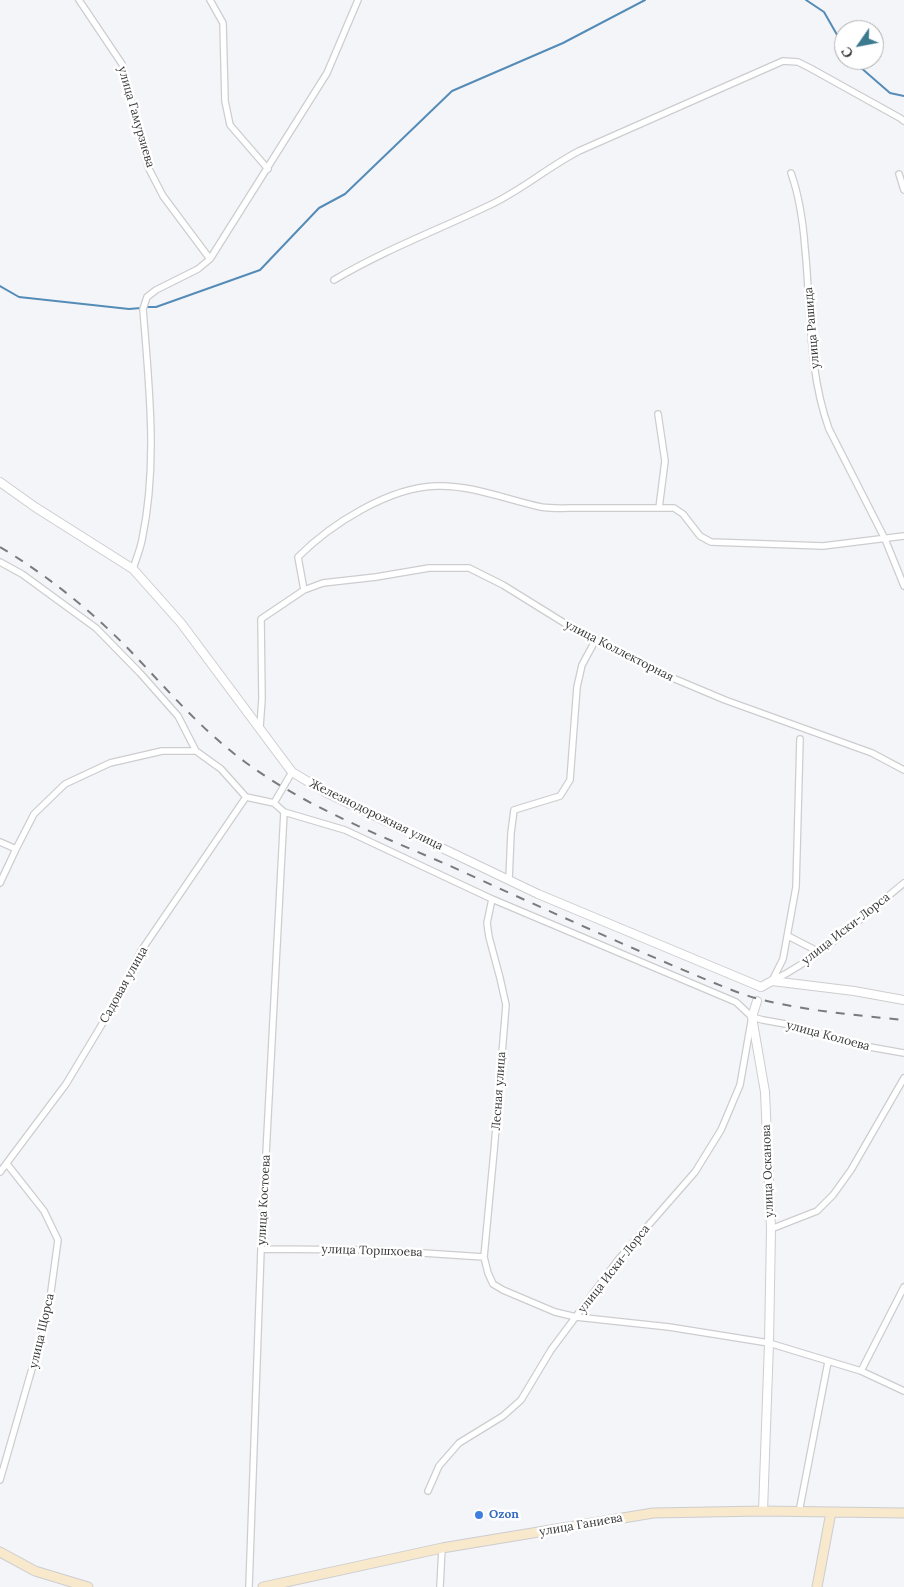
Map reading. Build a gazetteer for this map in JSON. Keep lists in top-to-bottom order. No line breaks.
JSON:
{"streets":{"main road":["улица Ганиева"],"street":["улица Гамурзиева","улица Рашида","улица Коллекторная","Железнодорожная улица","улица Иски-Лорса","Садовая улица","улица Колоева","Лесная улица","улица Осканова","улица Костоева","улица Торшхоева","улица Щорса"]},"crossings":[["улица Коллекторная","Железнодорожная улица"],["Железнодорожная улица","улица Иски-Лорса"],["Железнодорожная улица","улица Осканова"],["улица Иски-Лорса","улица Колоева"],["улица Иски-Лорса","Лесная улица"],["улица Иски-Лорса","улица Осканова"],["Садовая улица","улица Щорса"],["улица Колоева","улица Осканова"],["Лесная улица","улица Торшхоева"],["улица Осканова","улица Ганиева"],["улица Костоева","улица Торшхоева"]],"places":["Ozon"],"north":"bottom left"}
